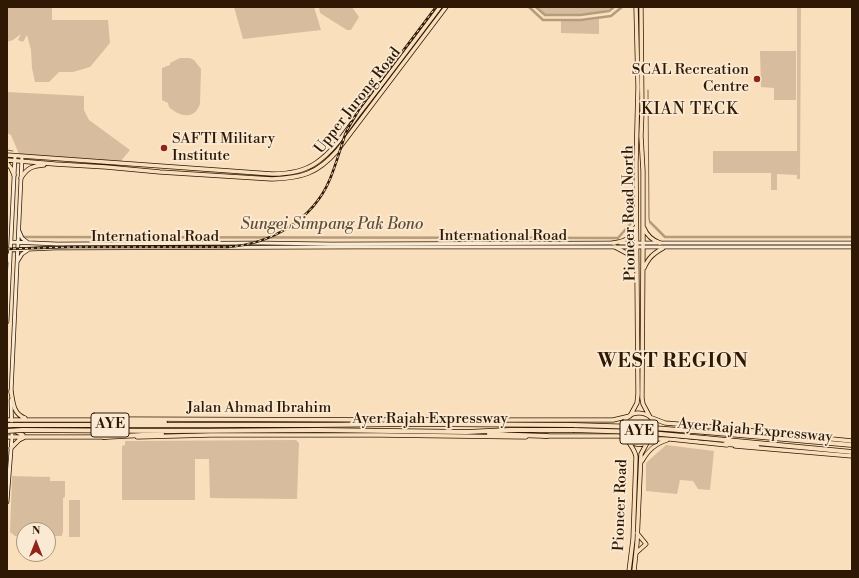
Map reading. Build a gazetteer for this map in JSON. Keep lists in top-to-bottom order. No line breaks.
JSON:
{"streets":{"highway":["Ayer Rajah Expressway","AYE"],"main road":["Upper Jurong Road","Pioneer Road North","International Road","Jalan Ahmad Ibrahim","Pioneer Road"]},"crossings":[["Pioneer Road North","International Road"],["Pioneer Road North","Jalan Ahmad Ibrahim"],["Pioneer Road North","Pioneer Road"],["Jalan Ahmad Ibrahim","Ayer Rajah Expressway"],["Jalan Ahmad Ibrahim","Pioneer Road"]],"districts":["KIAN TECK","WEST REGION"],"water":["Sungei Simpang Pak Bono"],"places":["SCAL Recreation Centre","SAFTI Military Institute"],"north":"top"}
